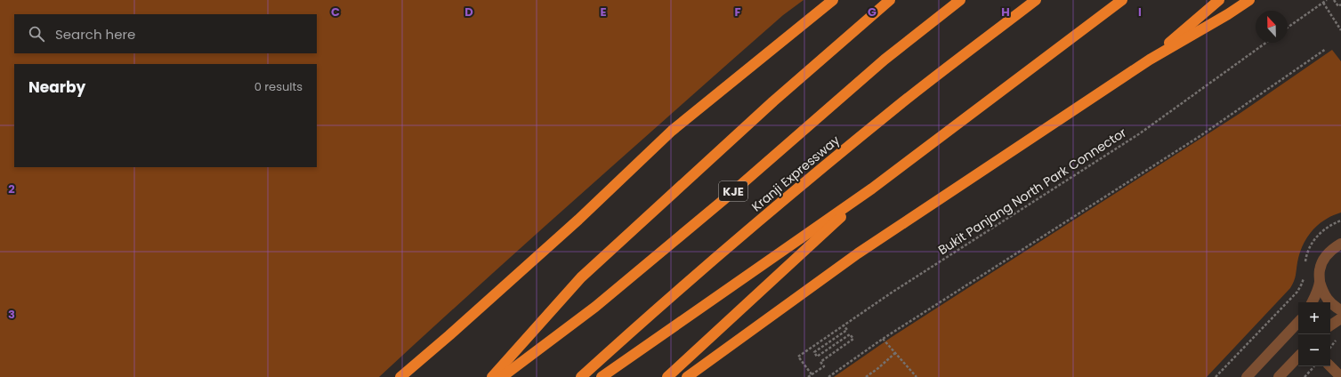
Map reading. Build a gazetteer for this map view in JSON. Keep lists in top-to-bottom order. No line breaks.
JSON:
{"streets":{"highway":["Kranji Expressway","KJE"],"path":["Bukit Panjang North Park Connector"]},"north":"top","page":{"search":"Search here","heading":["Nearby","0 results"],"map_buttons":["+","−"]},"grid":{"columns":["C","D","E","F","G","H","I"],"rows":["2","3"]}}
